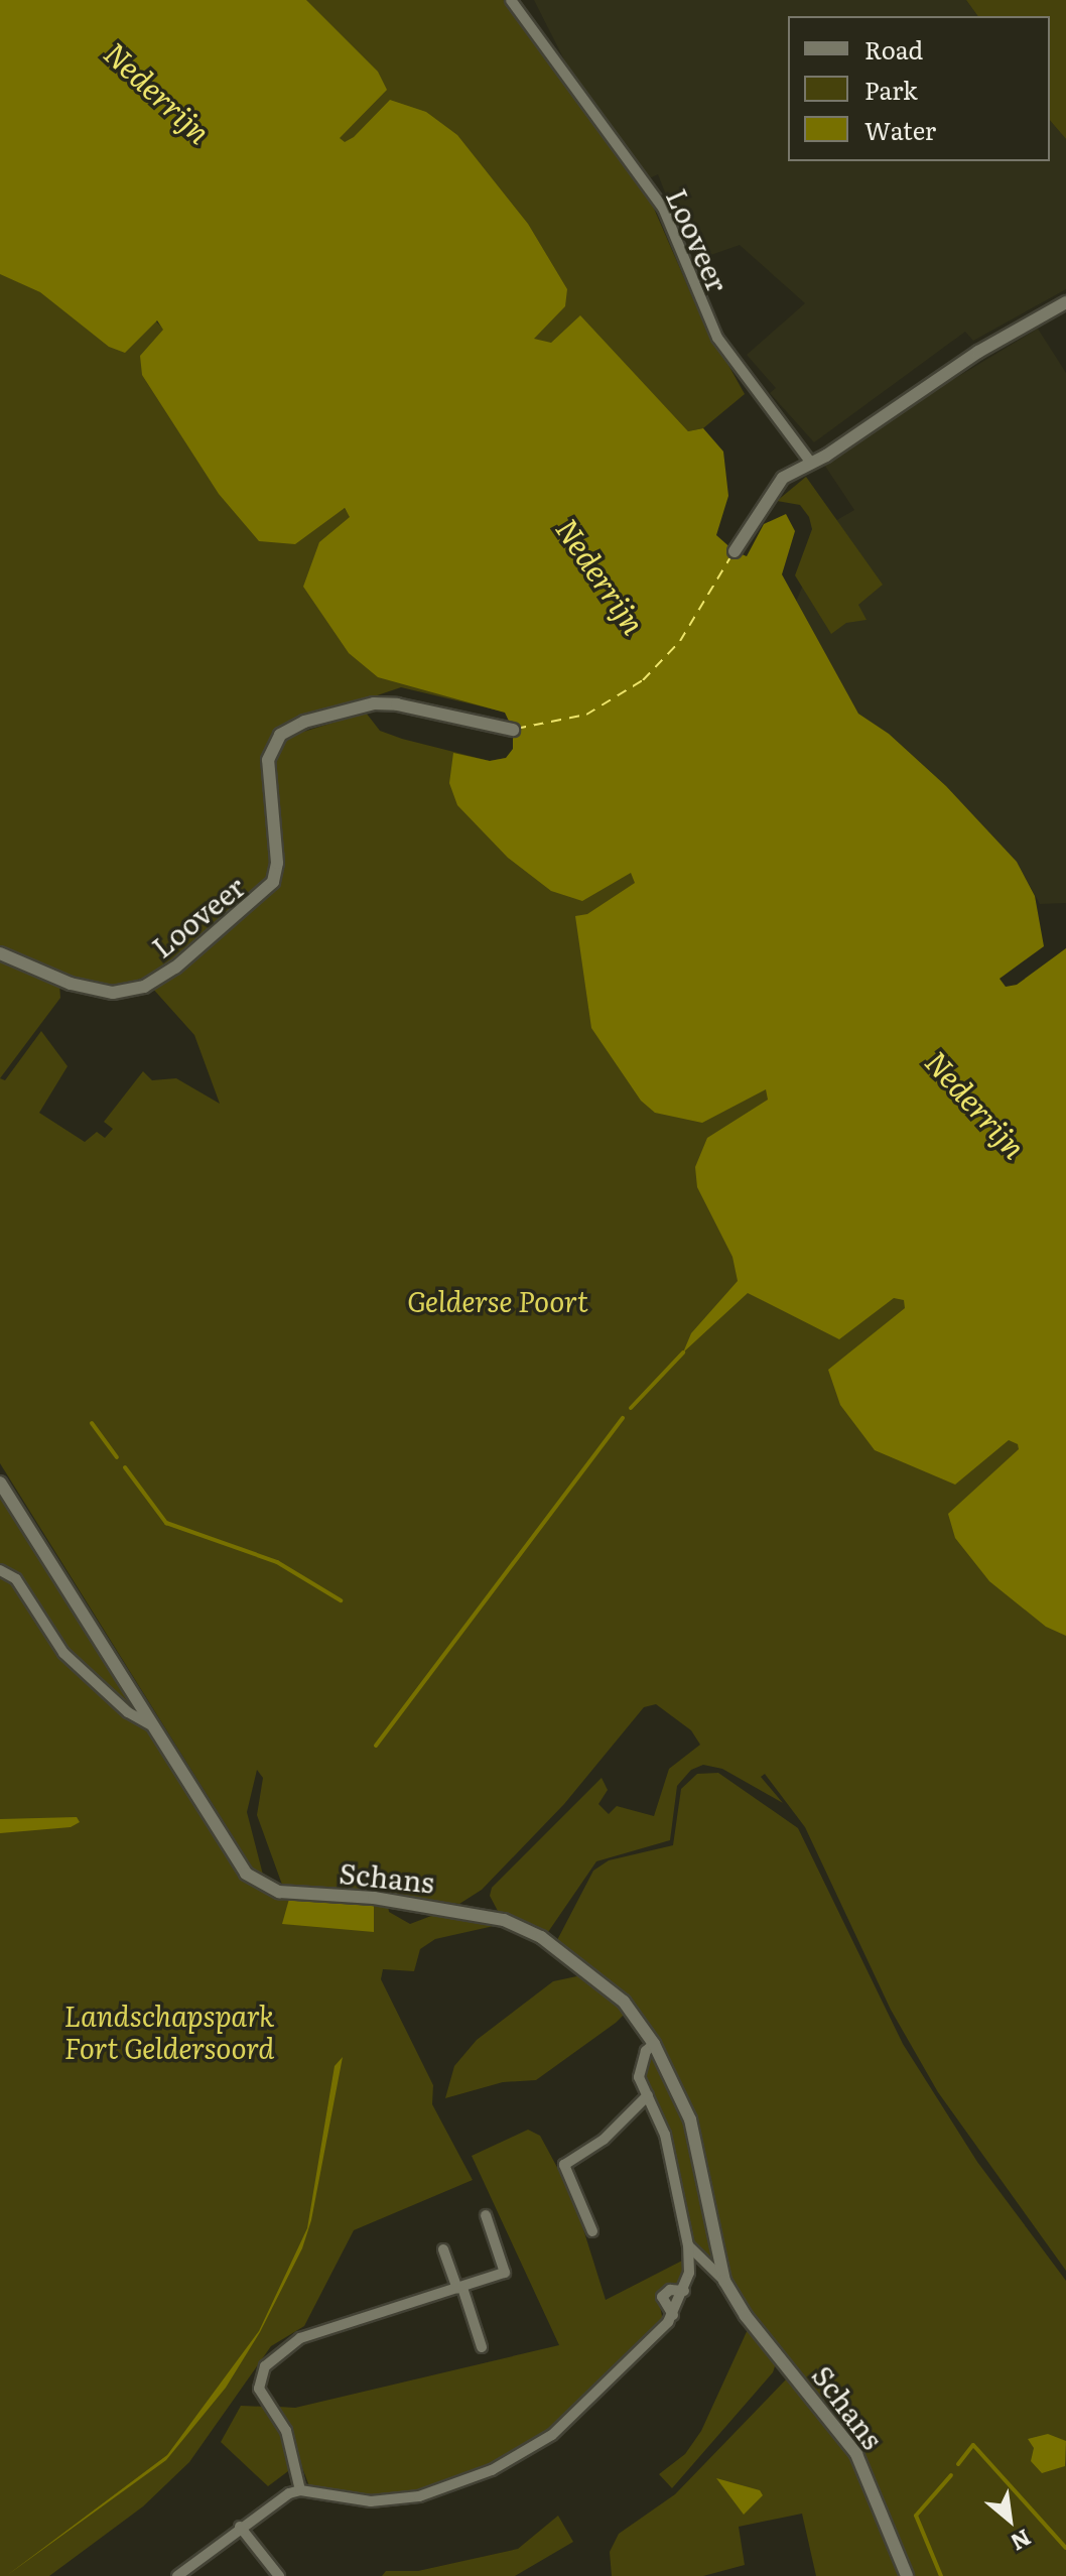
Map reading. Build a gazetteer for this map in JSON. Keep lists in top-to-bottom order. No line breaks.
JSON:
{"streets":{"street":["Looveer","Schans"]},"water":["Nederrijn"],"parks":["Gelderse Poort","Landschapspark Fort Geldersoord"],"legend":["Road","Park","Water"],"north":"bottom right"}
